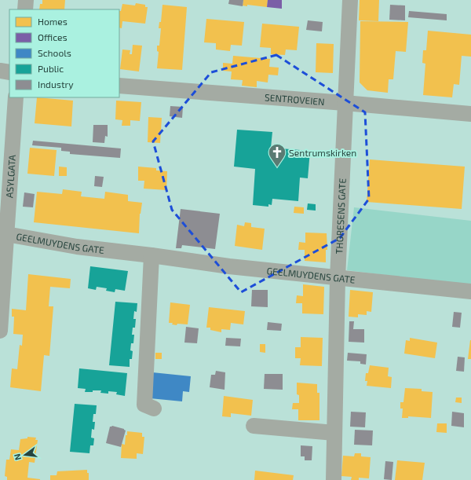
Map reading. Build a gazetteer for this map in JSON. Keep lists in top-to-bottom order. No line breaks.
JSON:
{"streets":{"street":["SENTROVEIEN","ASYLGATA","THORESENS GATE","GEELMUYDENS GATE"]},"crossings":[["SENTROVEIEN","THORESENS GATE"],["ASYLGATA","GEELMUYDENS GATE"],["THORESENS GATE","GEELMUYDENS GATE"]],"places":{"church":["Sentrumskirken"]},"legend":["Homes","Offices","Schools","Public","Industry"],"north":"left"}
